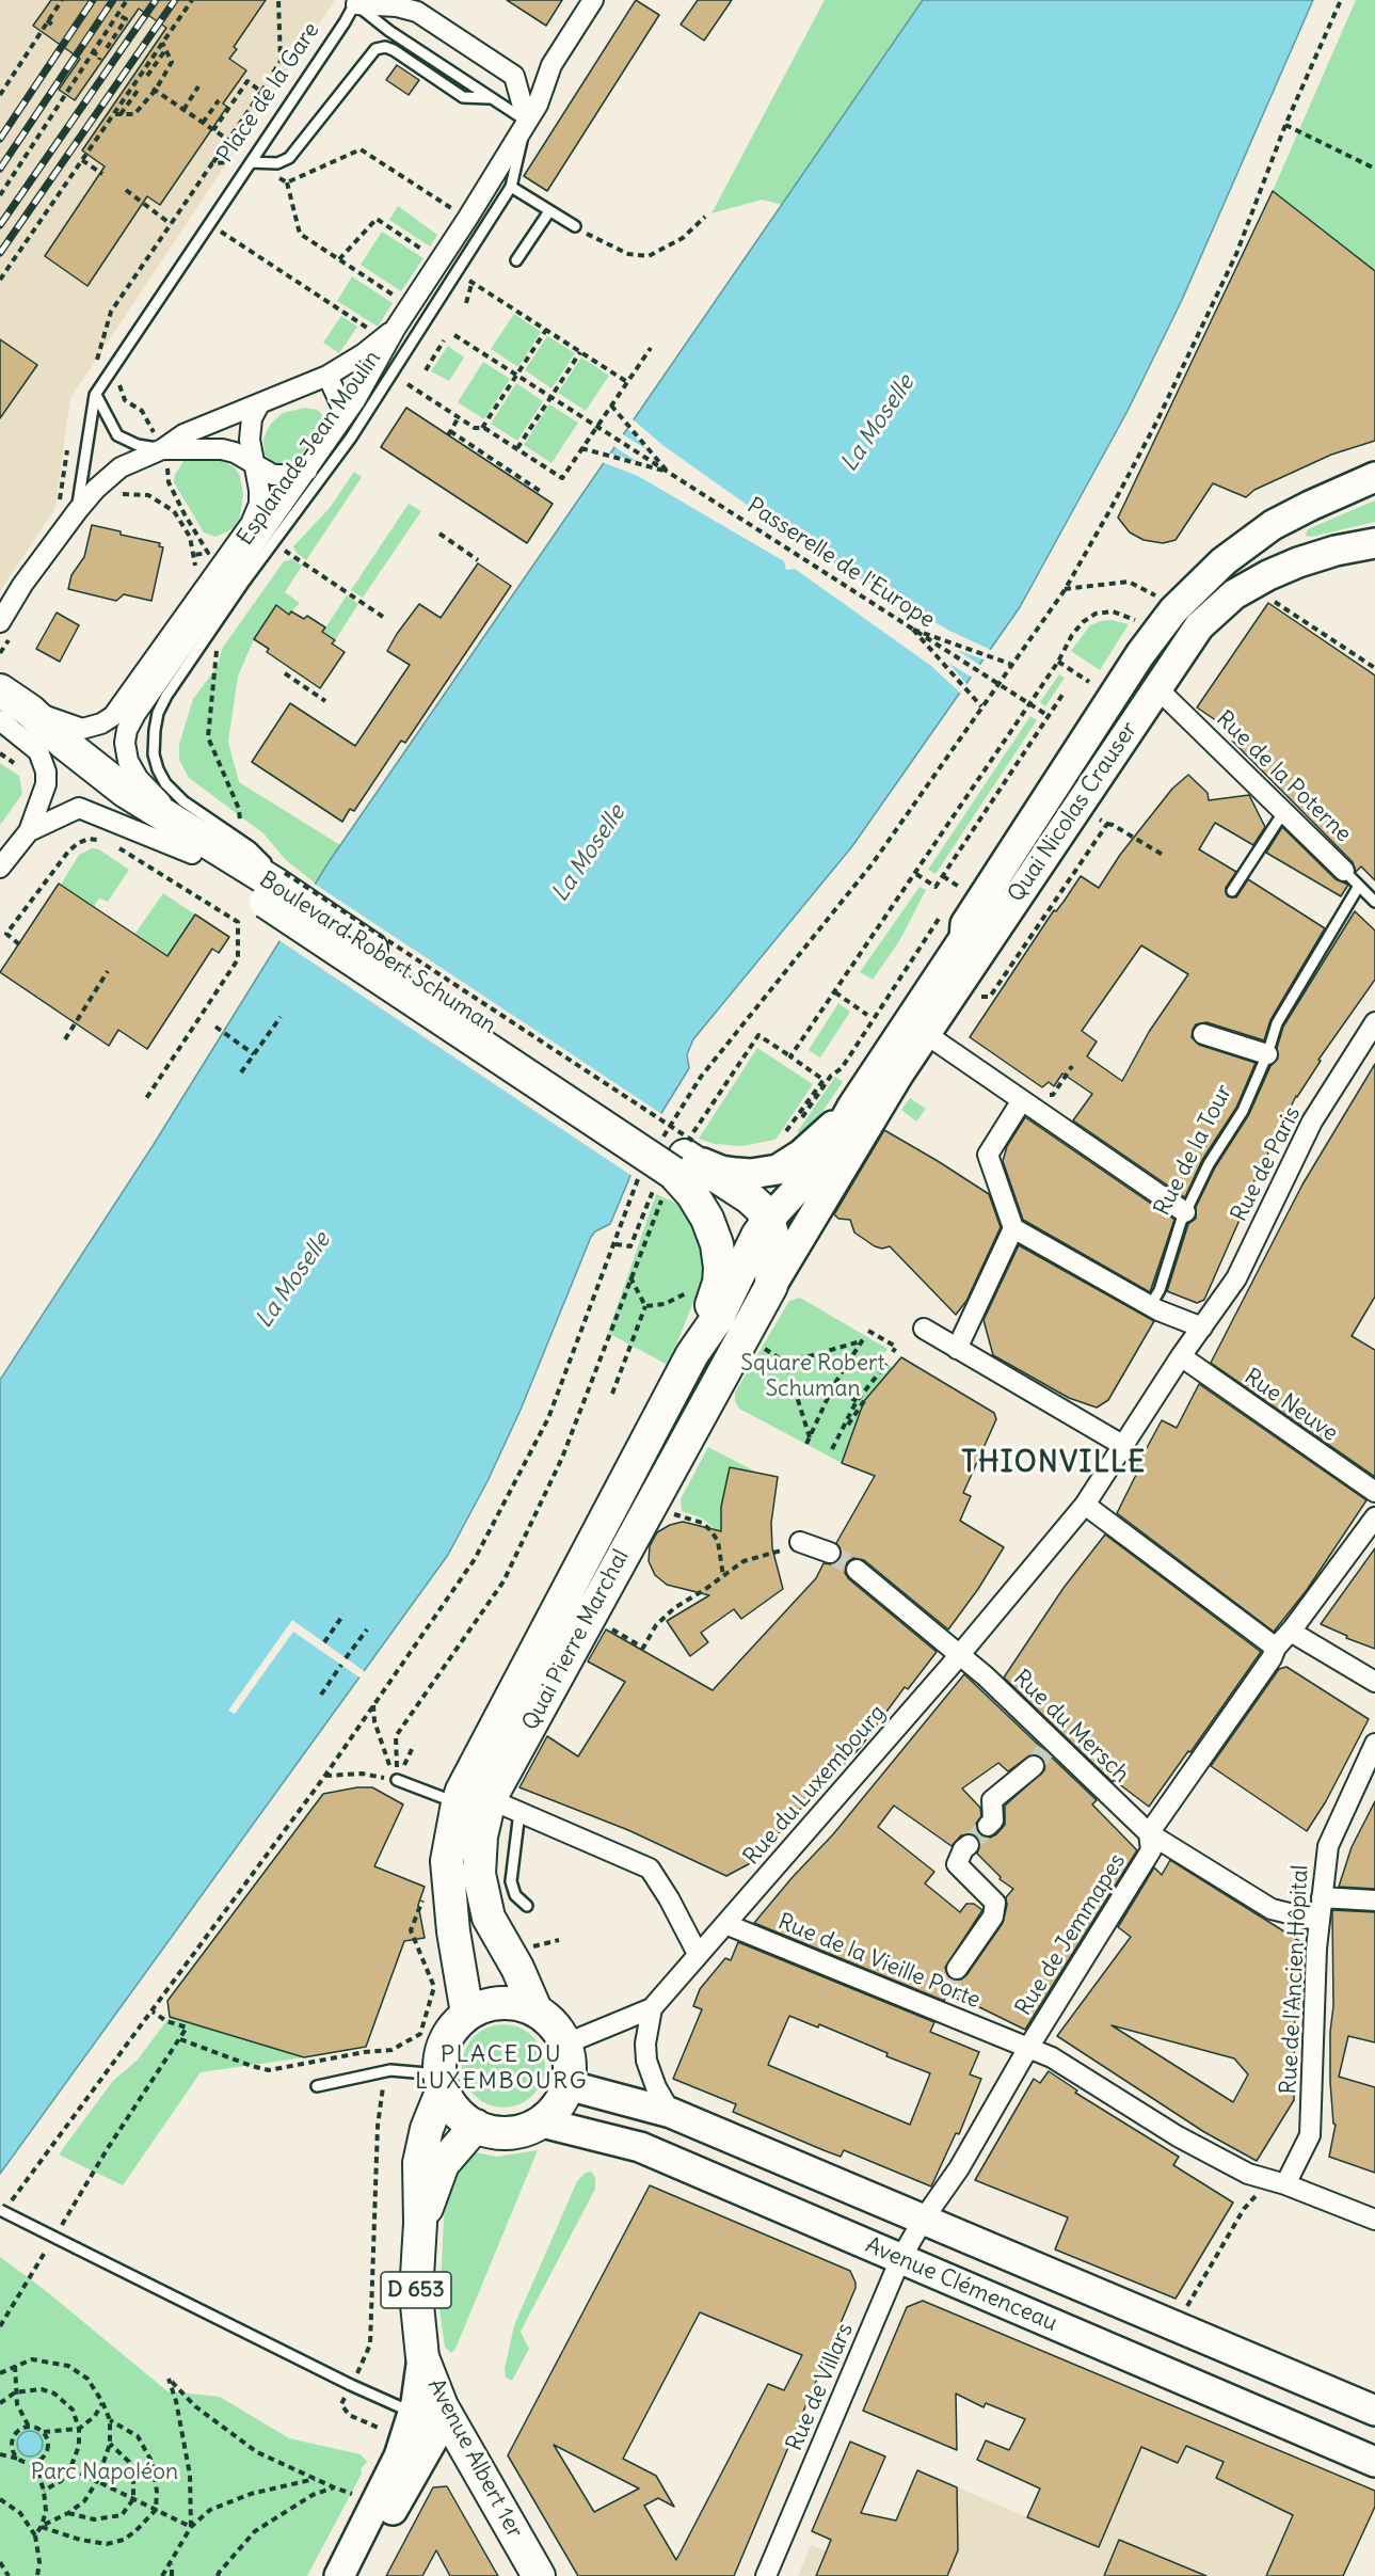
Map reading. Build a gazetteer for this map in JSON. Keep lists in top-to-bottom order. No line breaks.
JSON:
{"streets":{"main road":["Boulevard Robert Schuman","Quai Pierre Marchal","D 653","Avenue Albert 1er"],"street":["Esplanade Jean Moulin","Rue de la Poterne","Quai Nicolas Crauser","Rue de Paris","Rue Neuve","Rue du Mersch","Rue du Luxembourg","Rue de Jemmapes","Rue de la Vieille Porte","Rue de l'Ancien Hôpital","Avenue Clémenceau","Rue de Villars"],"lane":["Place de la Gare","Rue de la Tour"],"path":["Passerelle de l'Europe"]},"crossings":[["Place de la Gare","Esplanade Jean Moulin"],["Esplanade Jean Moulin","Boulevard Robert Schuman"],["Rue de la Poterne","Quai Nicolas Crauser"],["Rue de la Poterne","Rue de la Tour"],["Quai Nicolas Crauser","Quai Pierre Marchal"],["Boulevard Robert Schuman","Quai Pierre Marchal"],["Rue de Paris","Rue Neuve"],["Rue de Paris","Rue du Luxembourg"],["Quai Pierre Marchal","Avenue Clémenceau"],["Quai Pierre Marchal","Avenue Albert 1er"],["Rue du Mersch","Rue du Luxembourg"],["Rue du Mersch","Rue de Jemmapes"],["Rue du Mersch","Rue de l'Ancien Hôpital"],["Rue du Luxembourg","Rue de la Vieille Porte"],["Rue de Jemmapes","Rue de la Vieille Porte"],["Rue de Jemmapes","Avenue Clémenceau"],["Rue de Jemmapes","Rue de Villars"],["Rue de la Vieille Porte","Rue de l'Ancien Hôpital"],["Avenue Clémenceau","Rue de Villars"],["Avenue Clémenceau","Avenue Albert 1er"]],"districts":["THIONVILLE","PLACE DU LUXEMBOURG"],"water":["La Moselle"],"parks":["Square Robert Schuman","Parc Napoléon"]}
